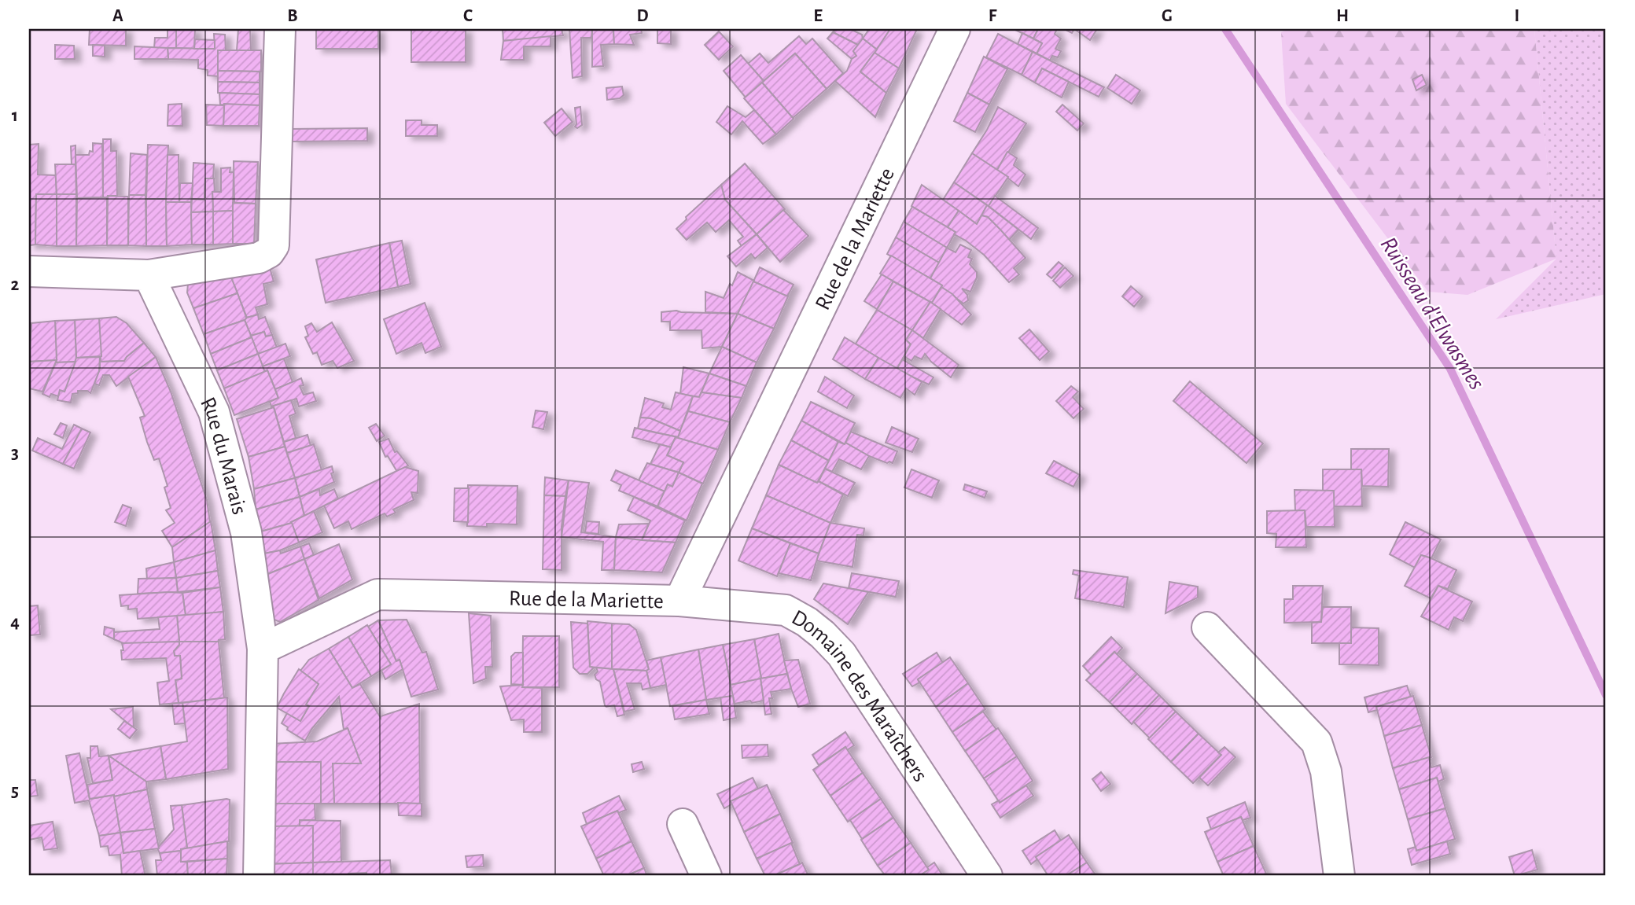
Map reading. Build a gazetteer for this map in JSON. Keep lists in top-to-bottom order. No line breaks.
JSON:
{"streets":{"street":["Rue de la Mariette","Rue du Marais","Domaine des Maraîchers"]},"crossings":[["Rue de la Mariette","Rue du Marais"],["Rue de la Mariette","Domaine des Maraîchers"]],"water":["Ruisseau d'Elwasmes"],"grid":{"columns":["A","B","C","D","E","F","G","H","I"],"rows":["1","2","3","4","5"]}}
